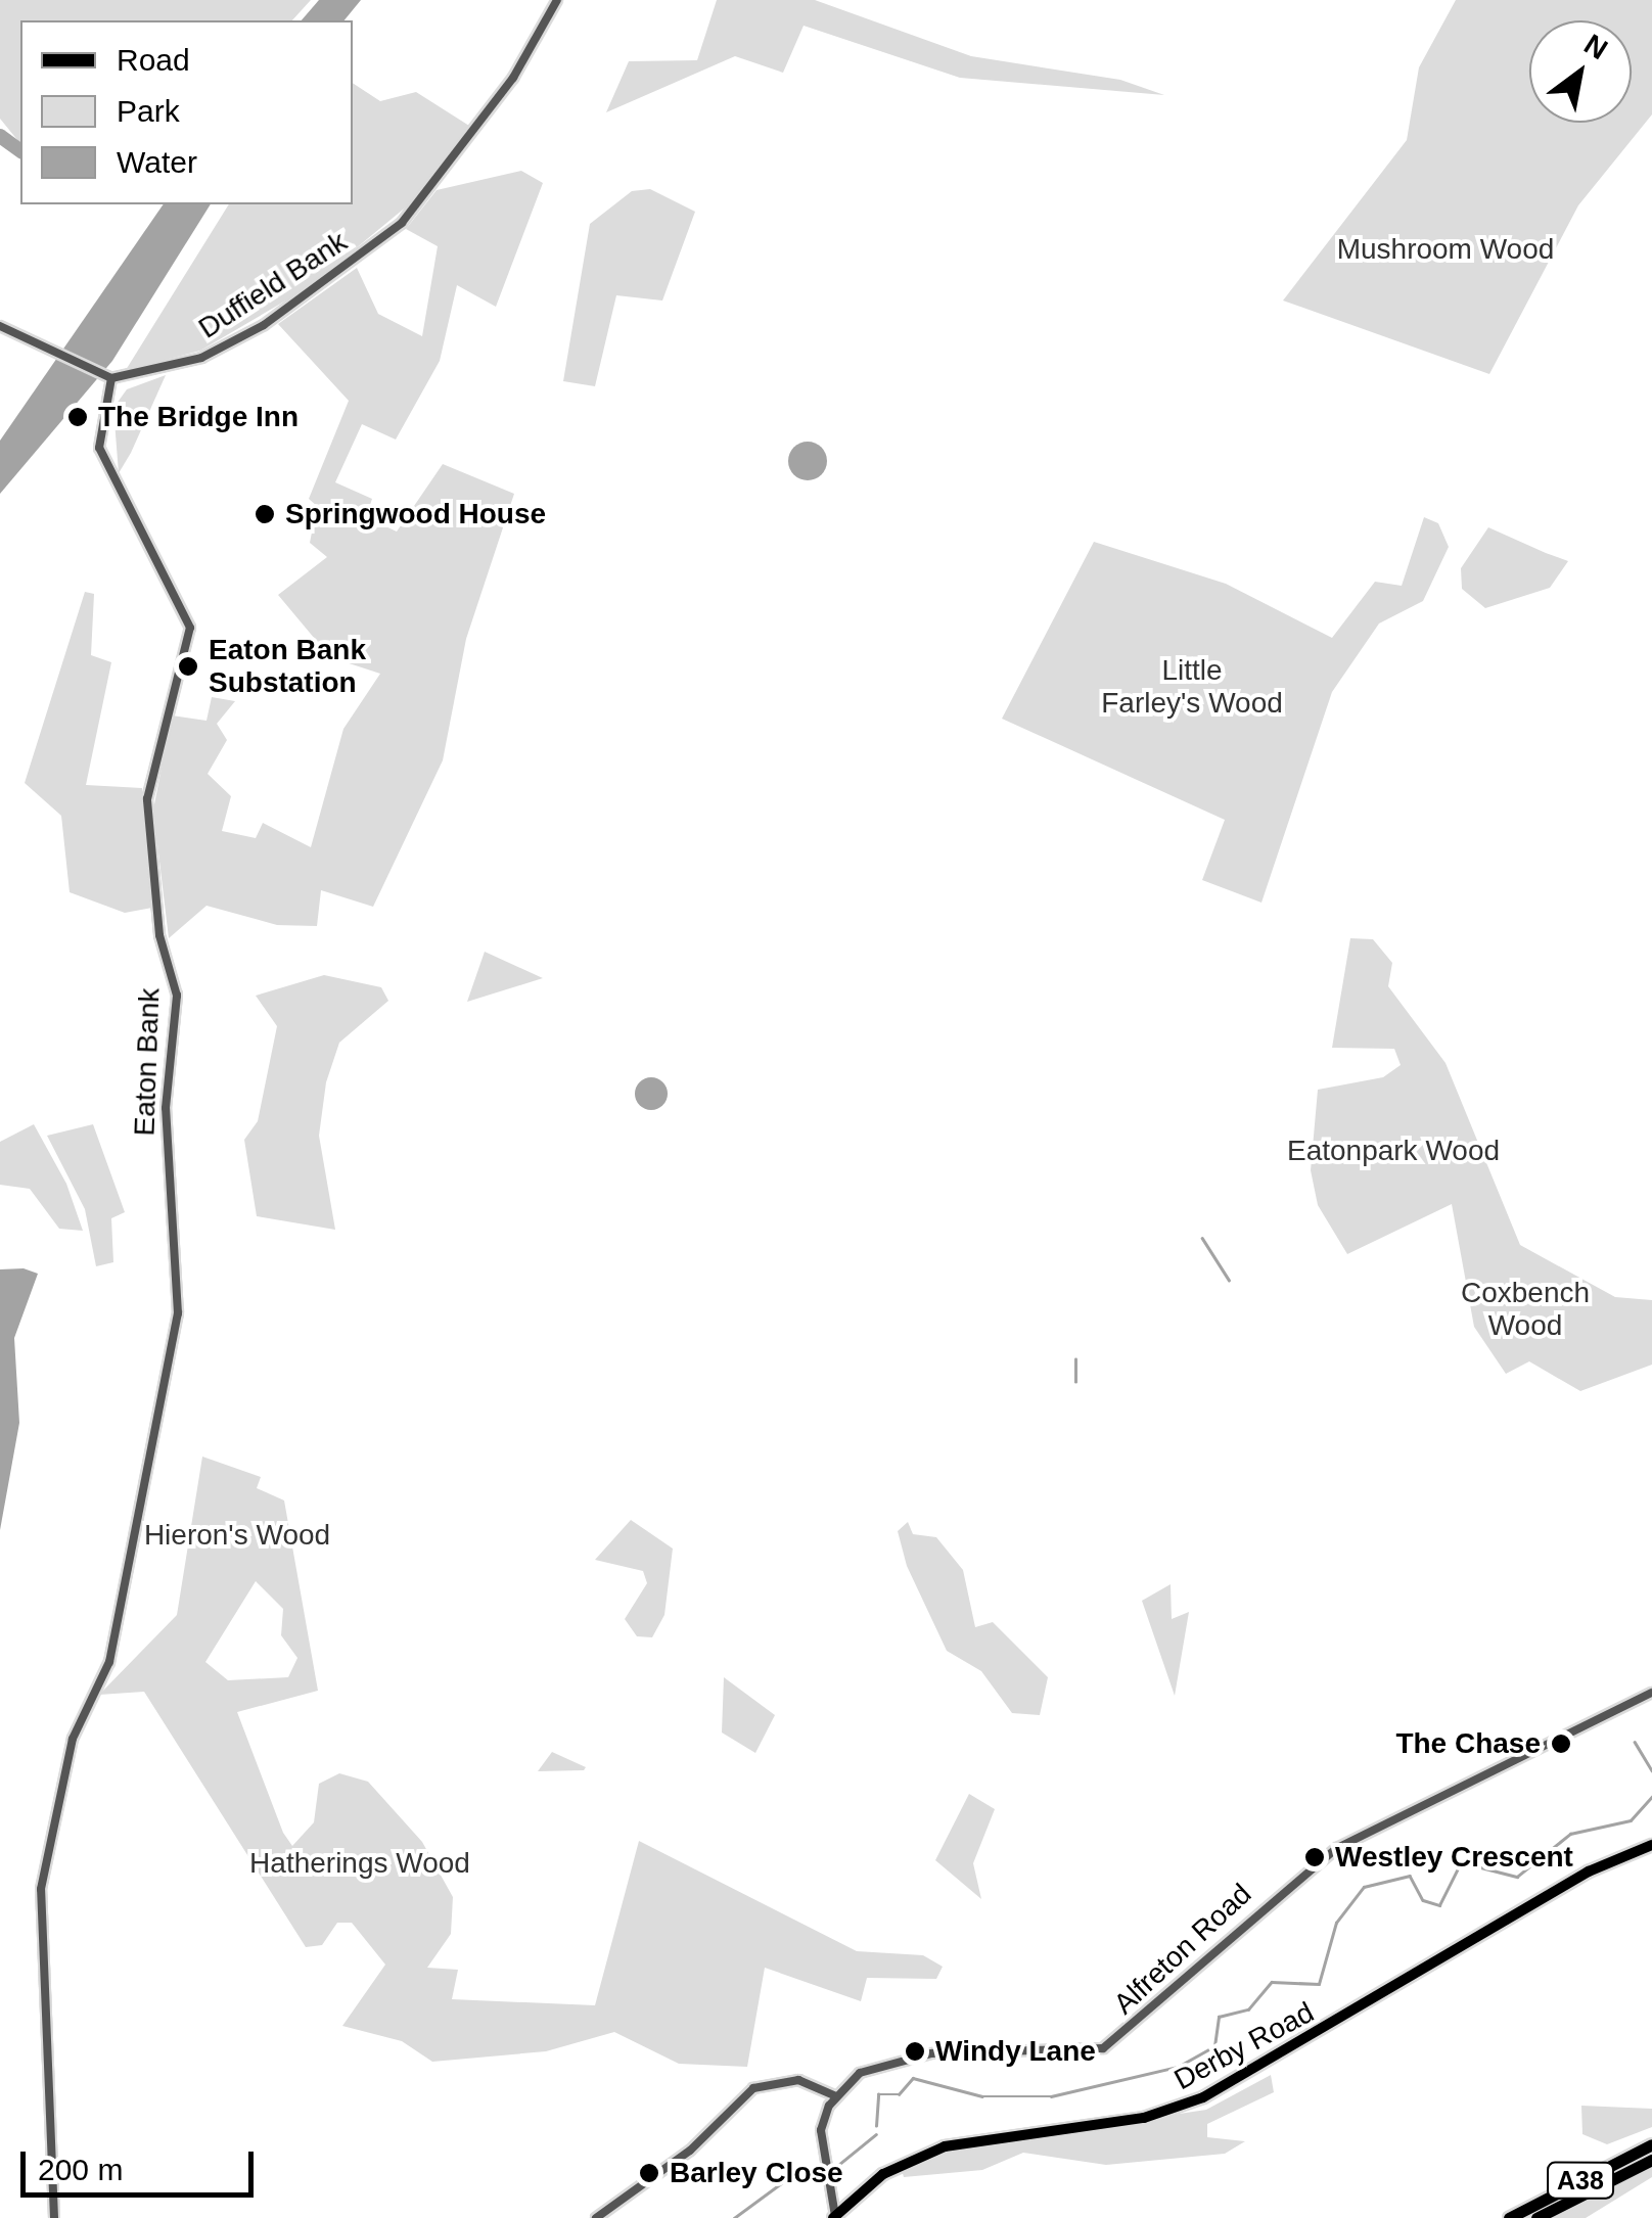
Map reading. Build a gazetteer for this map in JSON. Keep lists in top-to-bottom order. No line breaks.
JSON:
{"streets":{"highway":["A38"],"main road":["Derby Road"],"street":["Duffield Bank","Eaton Bank","Alfreton Road"]},"crossings":[["Duffield Bank","Eaton Bank"]],"parks":["Mushroom Wood","Little Farley's Wood","Eatonpark Wood","Coxbench Wood","Hieron's Wood","Hatherings Wood"],"places":["The Bridge Inn","Springwood House","Eaton Bank Substation","The Chase","Westley Crescent","Windy Lane","Barley Close"],"legend":["Road","Park","Water"],"scale_bar":"200 m","north":"top right"}
